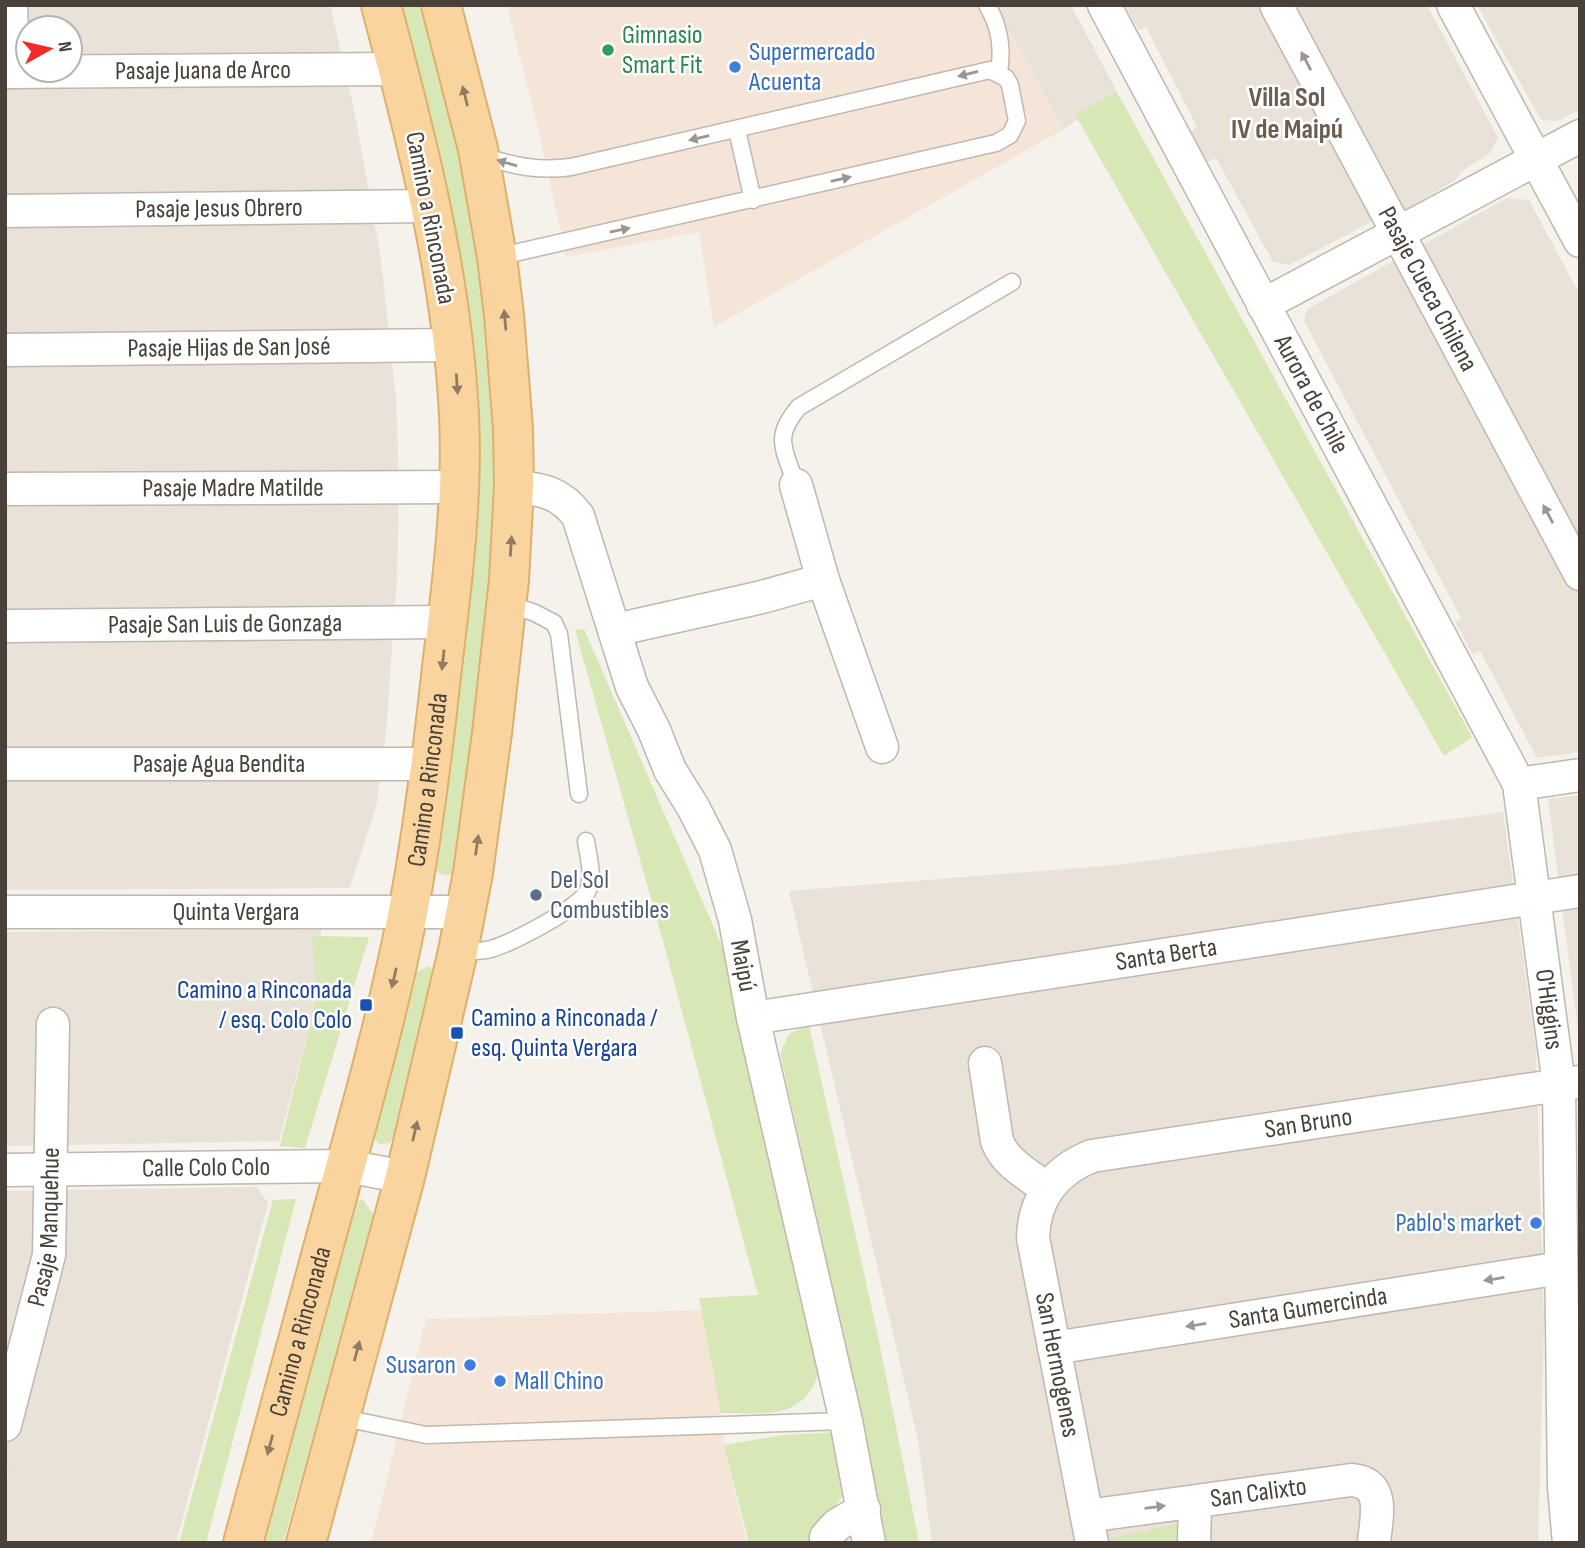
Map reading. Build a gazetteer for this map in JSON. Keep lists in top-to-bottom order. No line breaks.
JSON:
{"streets":{"main road":["Camino a Rinconada"],"street":["Pasaje Juana de Arco","Pasaje Jesus Obrero","Pasaje Cueca Chilena","Pasaje Hijas de San José","Aurora de Chile","Pasaje Madre Matilde","Pasaje San Luis de Gonzaga","Pasaje Agua Bendita","Quinta Vergara","Santa Berta","Maipú","O'Higgins","San Bruno","Calle Colo Colo","Pasaje Manquehue","Santa Gumercinda","San Hermogenes","San Calixto"]},"crossings":[["Pasaje Juana de Arco","Camino a Rinconada"],["Pasaje Jesus Obrero","Camino a Rinconada"],["Camino a Rinconada","Pasaje Hijas de San José"],["Camino a Rinconada","Pasaje Madre Matilde"],["Camino a Rinconada","Pasaje San Luis de Gonzaga"],["Camino a Rinconada","Pasaje Agua Bendita"],["Camino a Rinconada","Quinta Vergara"],["Camino a Rinconada","Calle Colo Colo"],["Aurora de Chile","O'Higgins"],["Santa Berta","Maipú"],["Santa Berta","O'Higgins"],["O'Higgins","San Bruno"],["O'Higgins","Santa Gumercinda"],["San Bruno","San Hermogenes"],["Calle Colo Colo","Pasaje Manquehue"],["Santa Gumercinda","San Hermogenes"],["San Hermogenes","San Calixto"]],"one_way":["Santa Gumercinda"],"districts":["Villa Sol IV de Maipú"],"places":{"other":["Gimnasio Smart Fit","Supermercado Acuenta","Del Sol Combustibles","Pablo's market","Susaron","Mall Chino"],"transit":["Camino a Rinconada / esq. Colo Colo","Camino a Rinconada / esq. Quinta Vergara"]},"north":"right"}
